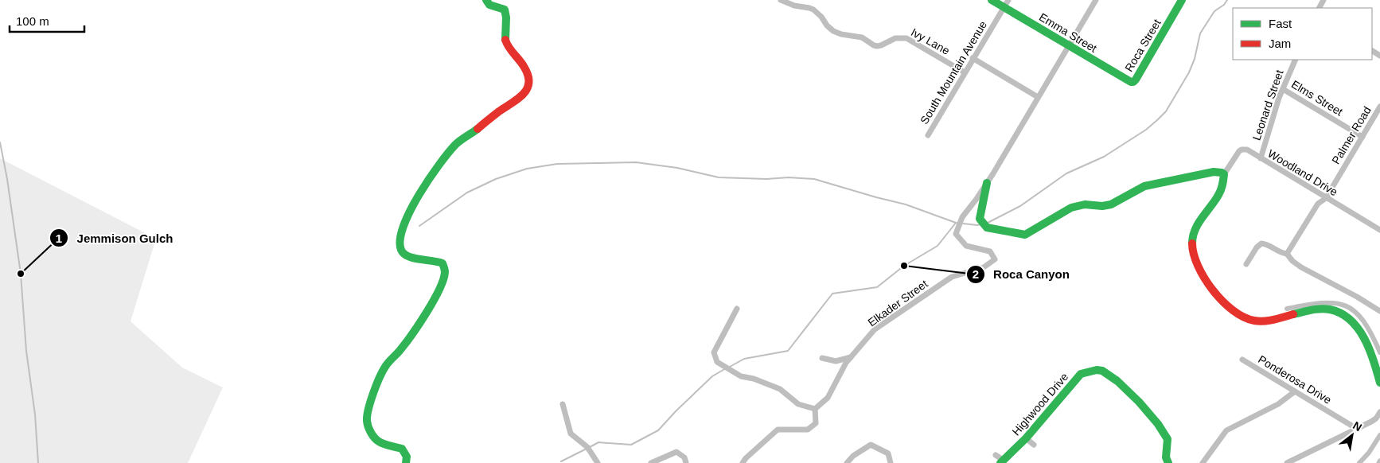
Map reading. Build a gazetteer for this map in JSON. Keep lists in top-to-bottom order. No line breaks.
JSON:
{"streets":{"street":["Emma Street","Ivy Lane","Roca Street","South Mountain Avenue","Elms Street","Leonard Street","Palmer Road","Woodland Drive","Elkader Street","Ponderosa Drive","Highwood Drive"]},"crossings":[["Emma Street","Roca Street"],["Emma Street","South Mountain Avenue"],["Emma Street","Elkader Street"],["Ivy Lane","South Mountain Avenue"],["Elms Street","Leonard Street"],["Elms Street","Palmer Road"],["Leonard Street","Woodland Drive"],["Palmer Road","Woodland Drive"]],"places":["Roca Canyon","Jemmison Gulch"],"legend":["Fast","Jam"],"scale_bar":"100 m","north":"top right"}
